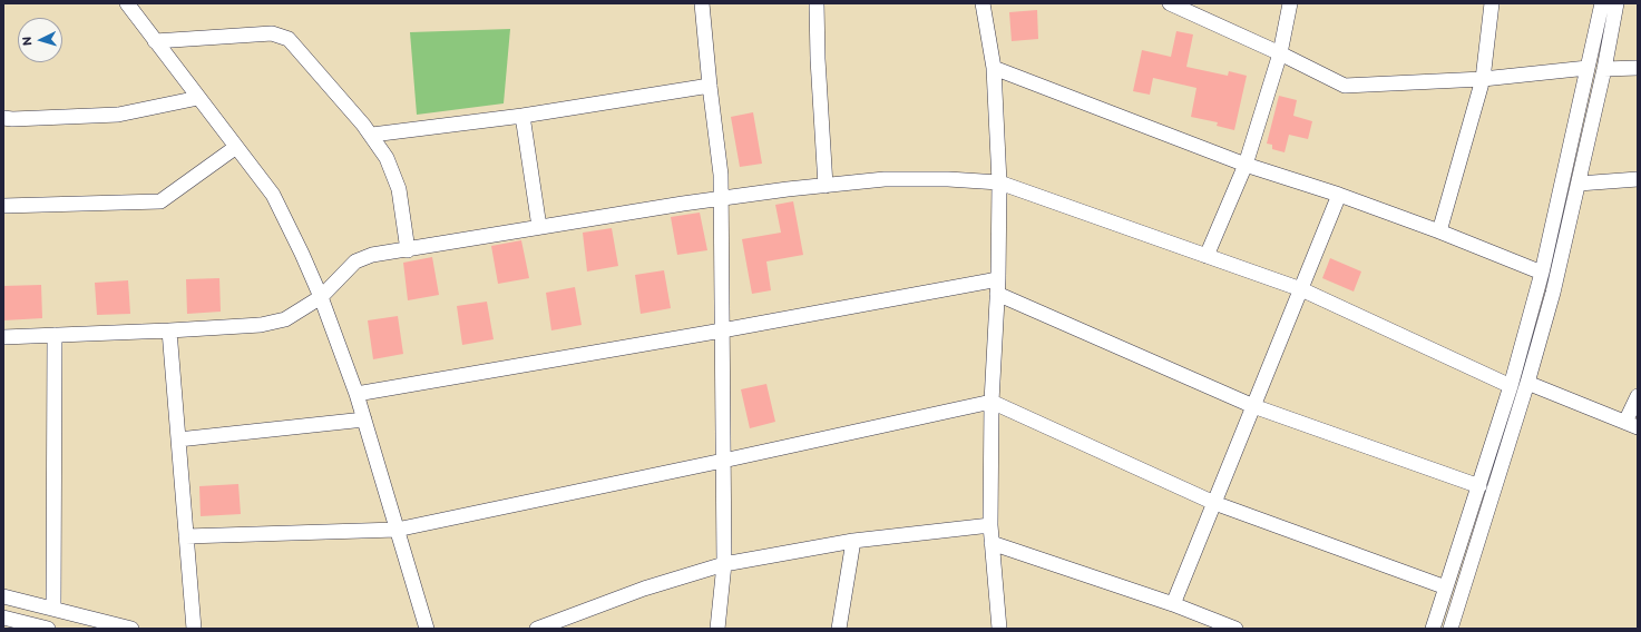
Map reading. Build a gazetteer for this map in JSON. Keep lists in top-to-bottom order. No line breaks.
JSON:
{"north":"left"}
